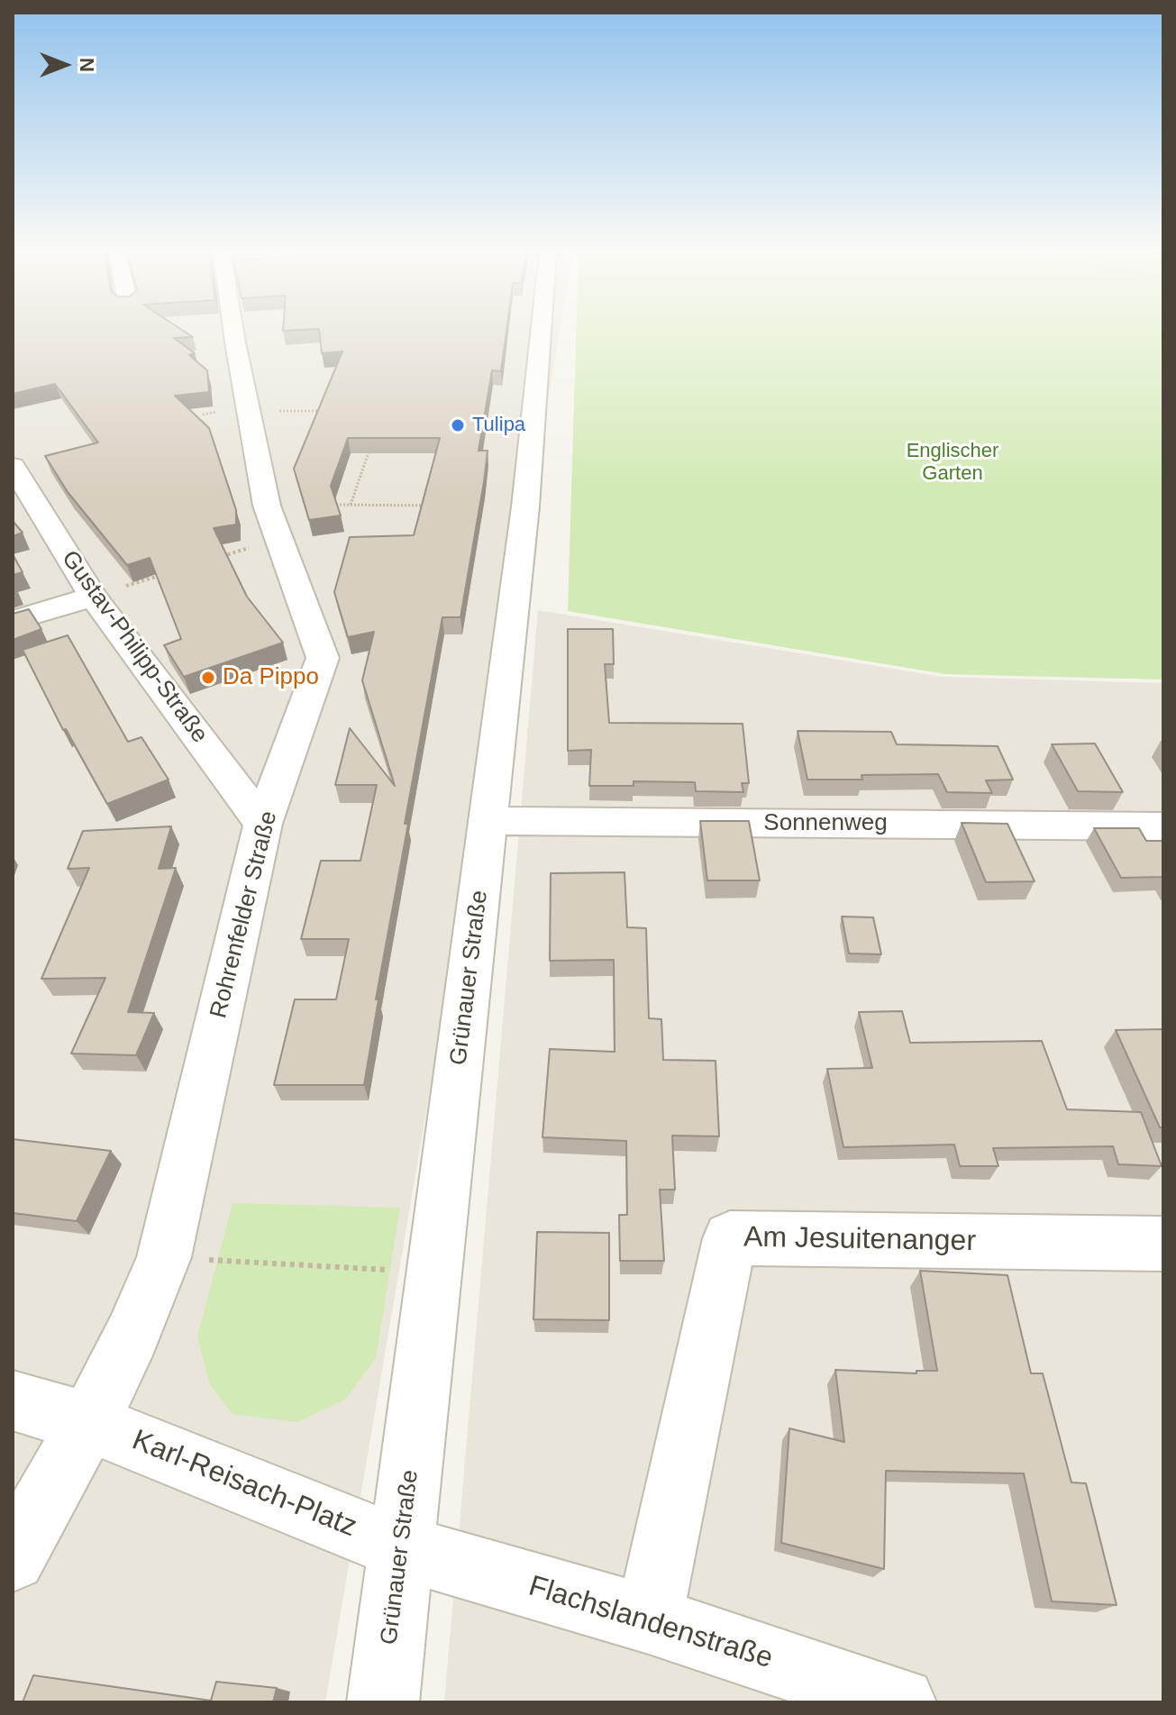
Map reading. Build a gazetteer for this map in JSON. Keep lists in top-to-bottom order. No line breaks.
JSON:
{"streets":{"street":["Gustav-Philipp-Straße","Sonnenweg","Rohrenfelder Straße","Grünauer Straße","Am Jesuitenanger","Karl-Reisach-Platz","Flachslandenstraße"]},"crossings":[["Gustav-Philipp-Straße","Rohrenfelder Straße"],["Sonnenweg","Grünauer Straße"],["Rohrenfelder Straße","Karl-Reisach-Platz"],["Grünauer Straße","Karl-Reisach-Platz"],["Grünauer Straße","Flachslandenstraße"],["Am Jesuitenanger","Flachslandenstraße"],["Karl-Reisach-Platz","Flachslandenstraße"]],"parks":["Englischer Garten"],"places":["Tulipa","Da Pippo"],"north":"right"}
